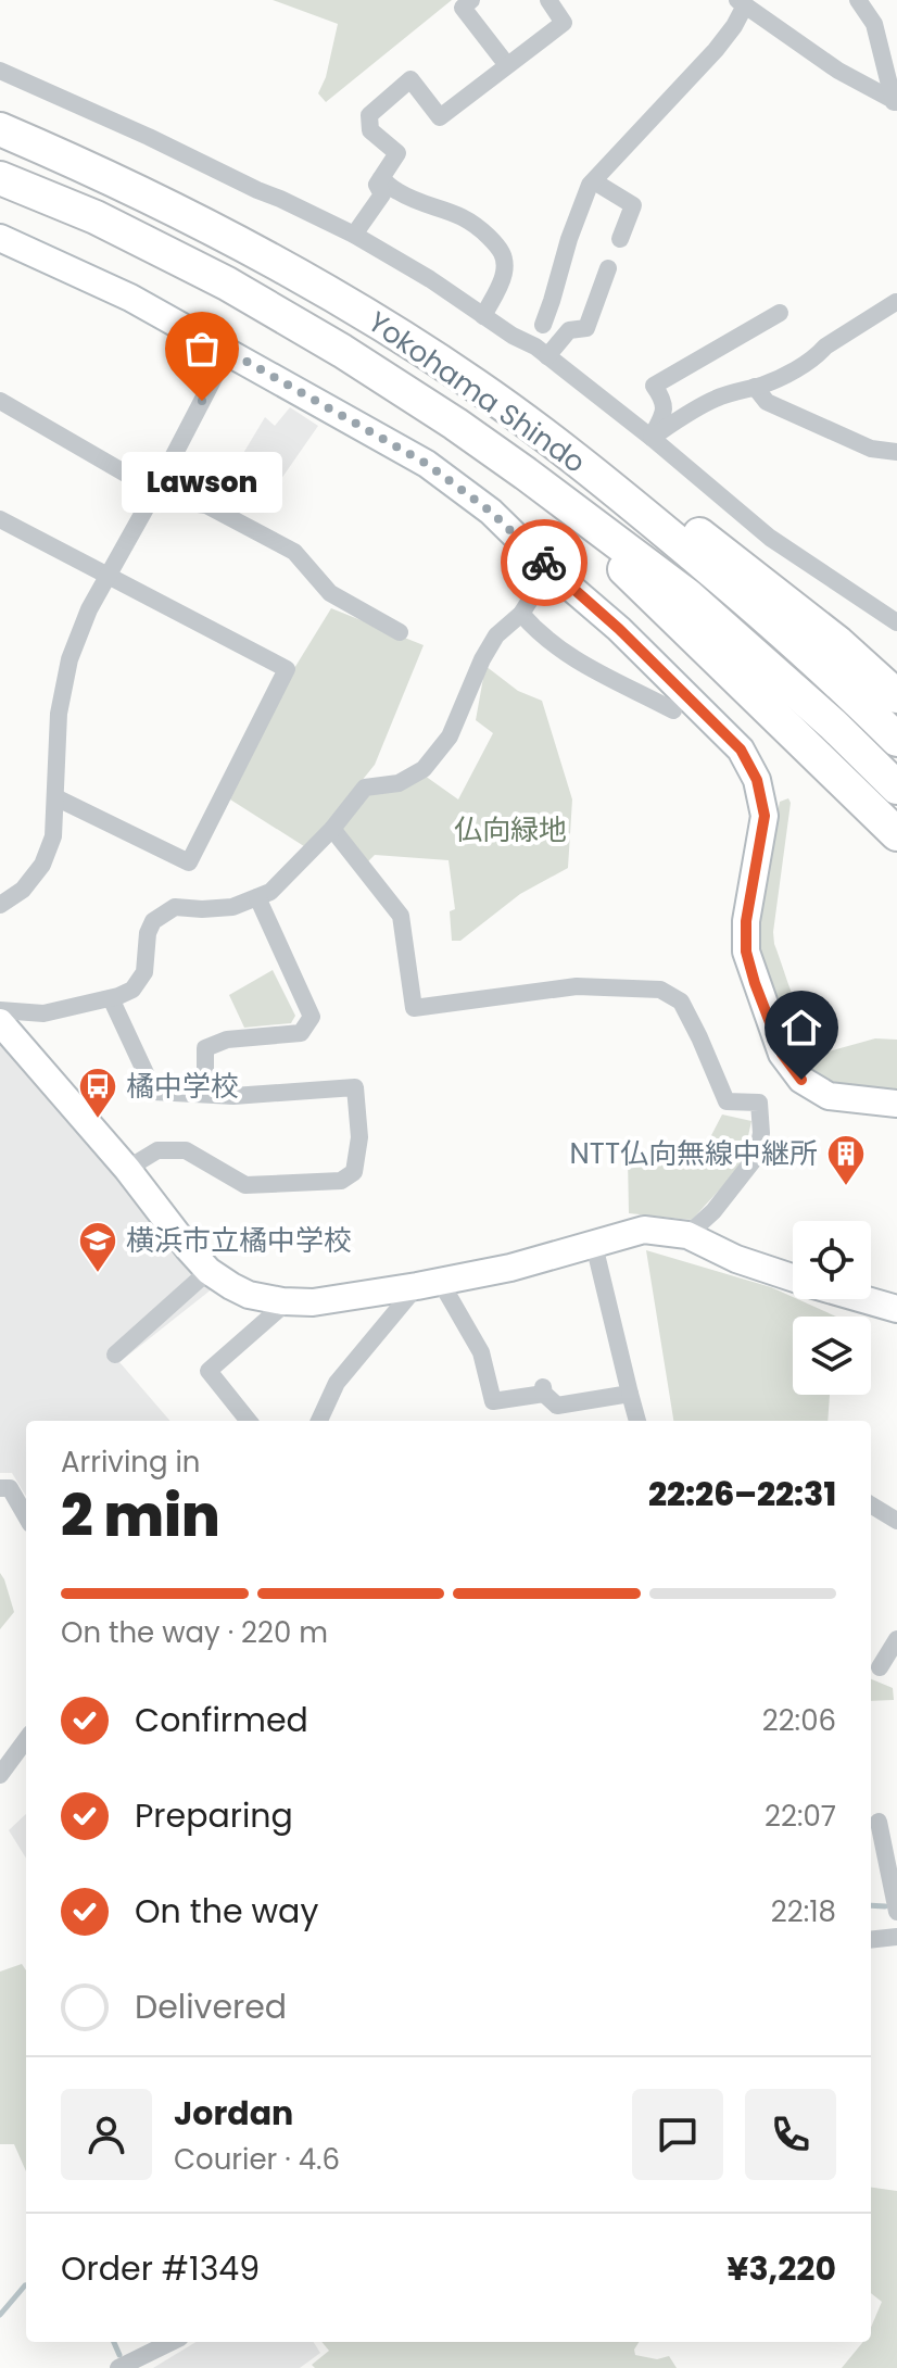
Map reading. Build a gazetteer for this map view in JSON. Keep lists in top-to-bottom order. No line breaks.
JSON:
{"streets":{"highway":["Yokohama Shindo"]},"parks":["仏向緑地"],"places":{"other":["Lawson"],"bus stop":["橘中学校"],"building":["NTT仏向無線中継所"],"school or university":["横浜市立橘中学校"]},"page":{"bubble":"Lawson","heading":["2 min","Arriving in","22:26–22:31"],"panel":["Jordan","Courier · 4.6","Order #1349","¥3,220"],"bar":"On the way · 220 m","list":[["Confirmed","22:06"],["Preparing","22:07"],["On the way","22:18"],"Delivered"]}}
